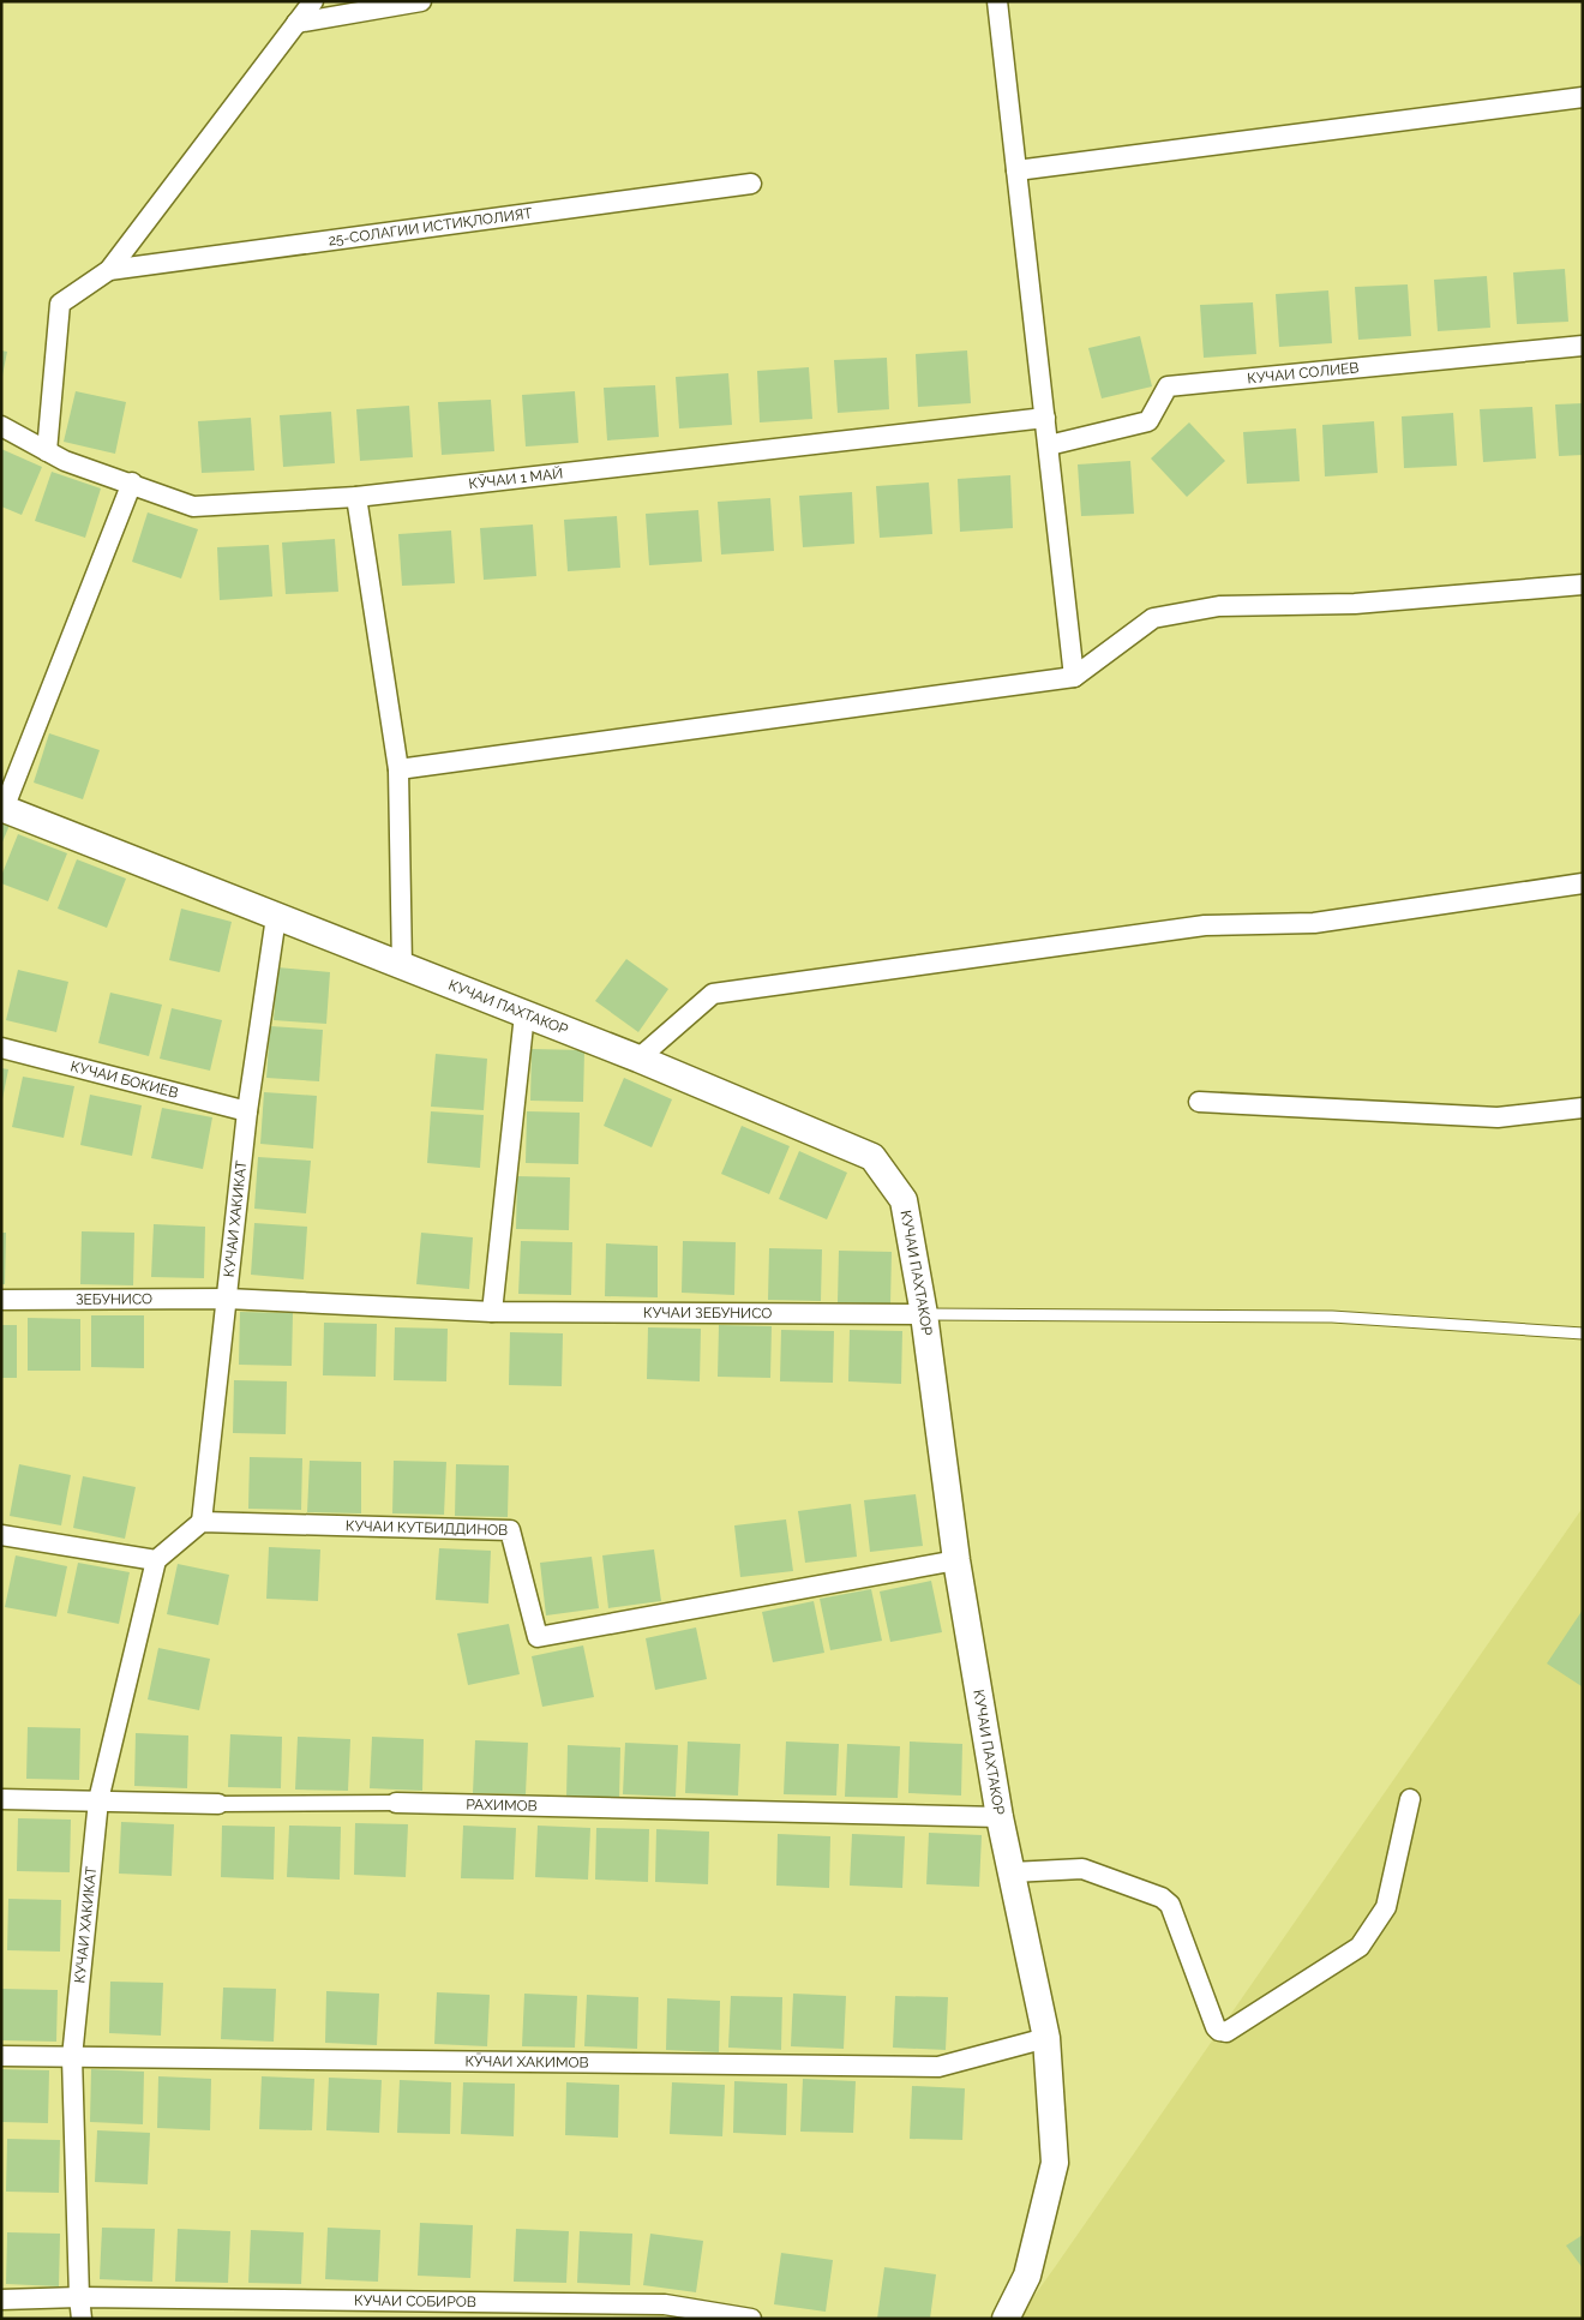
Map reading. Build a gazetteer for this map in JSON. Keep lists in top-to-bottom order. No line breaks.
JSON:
{"streets":{"main road":["КУЧАИ ПАХТАКОР"],"street":["25-СОЛАГИИ ИСТИҚЛОЛИЯТ","КУЧАИ СОЛИЕВ","КӮЧАИ 1 МАЙ","КУЧАИ БОКИЕВ","КУЧАИ ХАКИКАТ","ЗЕБУНИСО","КУЧАИ ЗЕБУНИСО","КУЧАИ КУТБИДДИНОВ","РАХИМОВ","КӮЧАИ ХАКИМОВ","КУЧАИ СОБИРОВ"]},"crossings":[["25-СОЛАГИИ ИСТИҚЛОЛИЯТ","КӮЧАИ 1 МАЙ"],["КУЧАИ ПАХТАКОР","КУЧАИ ХАКИКАТ"],["КУЧАИ ПАХТАКОР","КУЧАИ ЗЕБУНИСО"],["КУЧАИ ПАХТАКОР","КУЧАИ КУТБИДДИНОВ"],["КУЧАИ ПАХТАКОР","РАХИМОВ"],["КУЧАИ ПАХТАКОР","КӮЧАИ ХАКИМОВ"],["КУЧАИ БОКИЕВ","КУЧАИ ХАКИКАТ"],["КУЧАИ ХАКИКАТ","ЗЕБУНИСО"],["КУЧАИ ХАКИКАТ","КУЧАИ ЗЕБУНИСО"],["КУЧАИ ХАКИКАТ","КУЧАИ КУТБИДДИНОВ"],["КУЧАИ ХАКИКАТ","РАХИМОВ"],["КУЧАИ ХАКИКАТ","КӮЧАИ ХАКИМОВ"],["КУЧАИ ХАКИКАТ","КУЧАИ СОБИРОВ"],["ЗЕБУНИСО","КУЧАИ ЗЕБУНИСО"]]}
